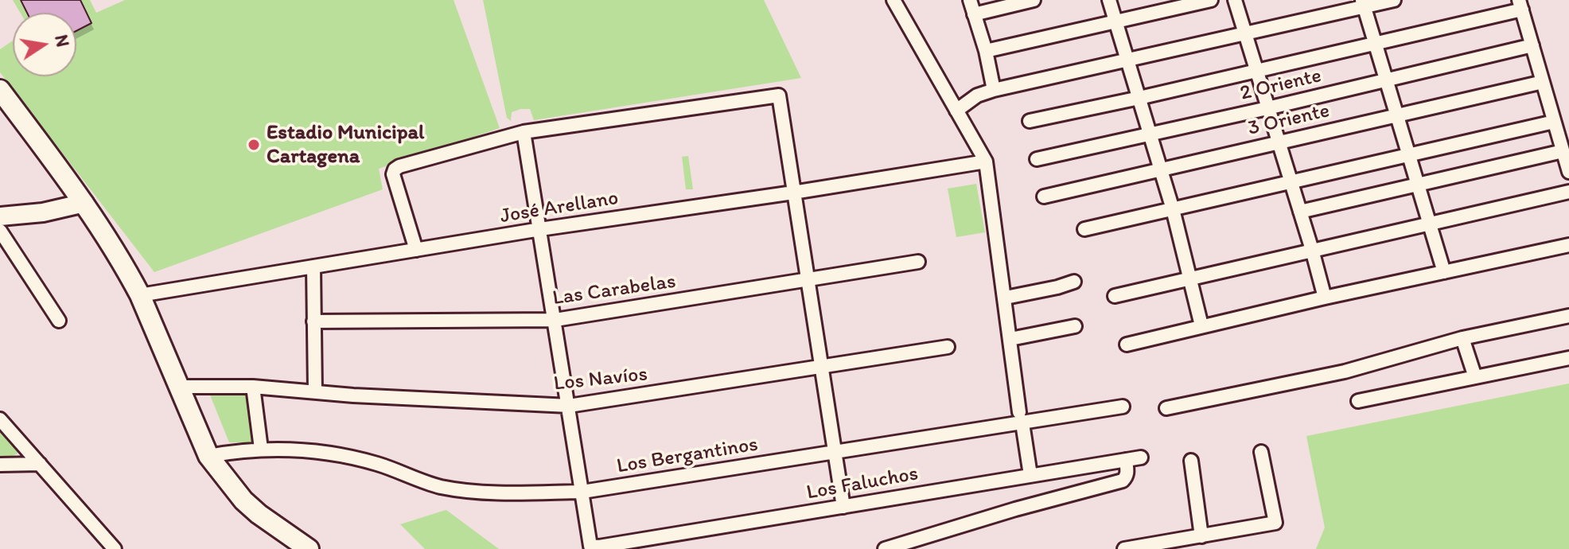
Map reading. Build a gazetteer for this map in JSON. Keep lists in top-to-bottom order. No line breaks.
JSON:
{"streets":{"street":["2 Oriente","3 Oriente","José Arellano","Las Carabelas","Los Navíos","Los Bergantinos","Los Faluchos"]},"crossings":[["Los Bergantinos","Los Faluchos"]],"places":["Estadio Municipal Cartagena"],"north":"right"}
